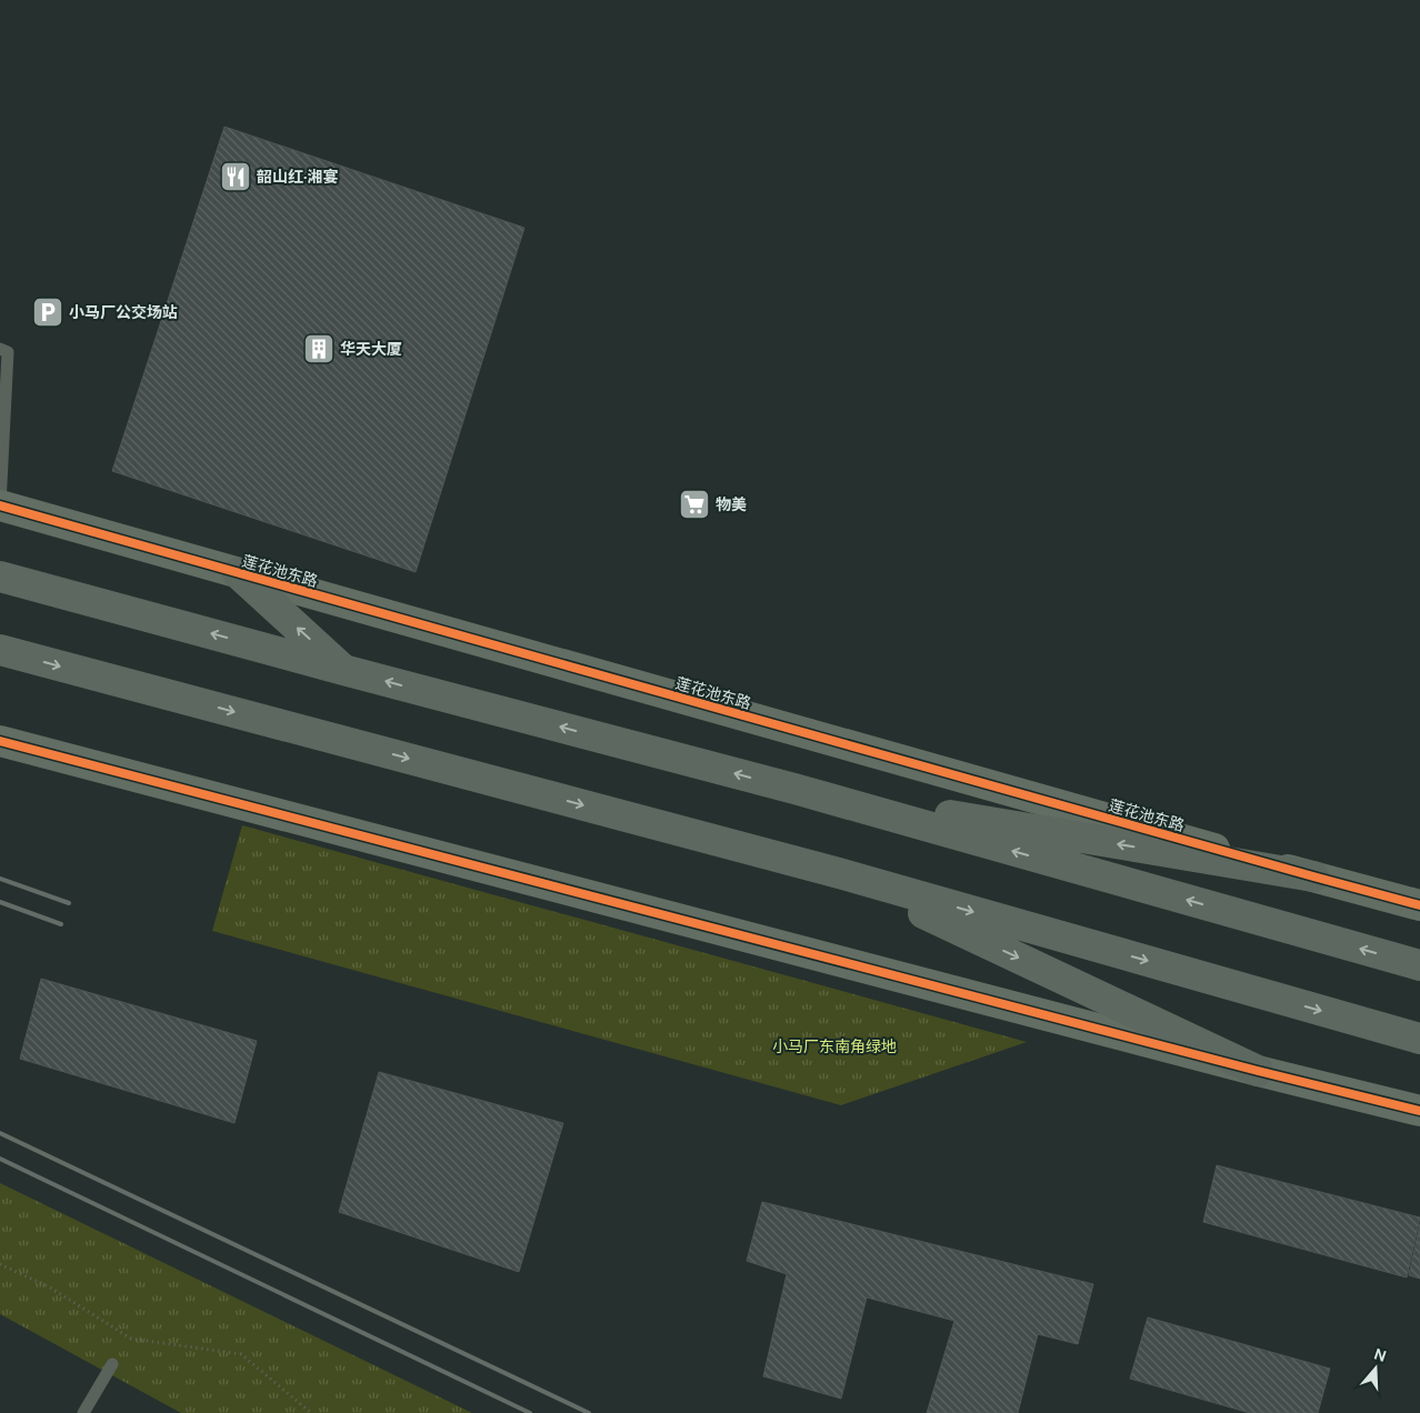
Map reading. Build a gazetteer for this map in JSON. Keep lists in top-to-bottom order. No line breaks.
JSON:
{"streets":{"street":["莲花池东路"]},"parks":["小马厂东南角绿地"],"places":{"restaurant":["韶山红·湘宴"],"parking":["小马厂公交场站"],"building":["华天大厦"],"supermarket":["物美"]},"north":"top"}
